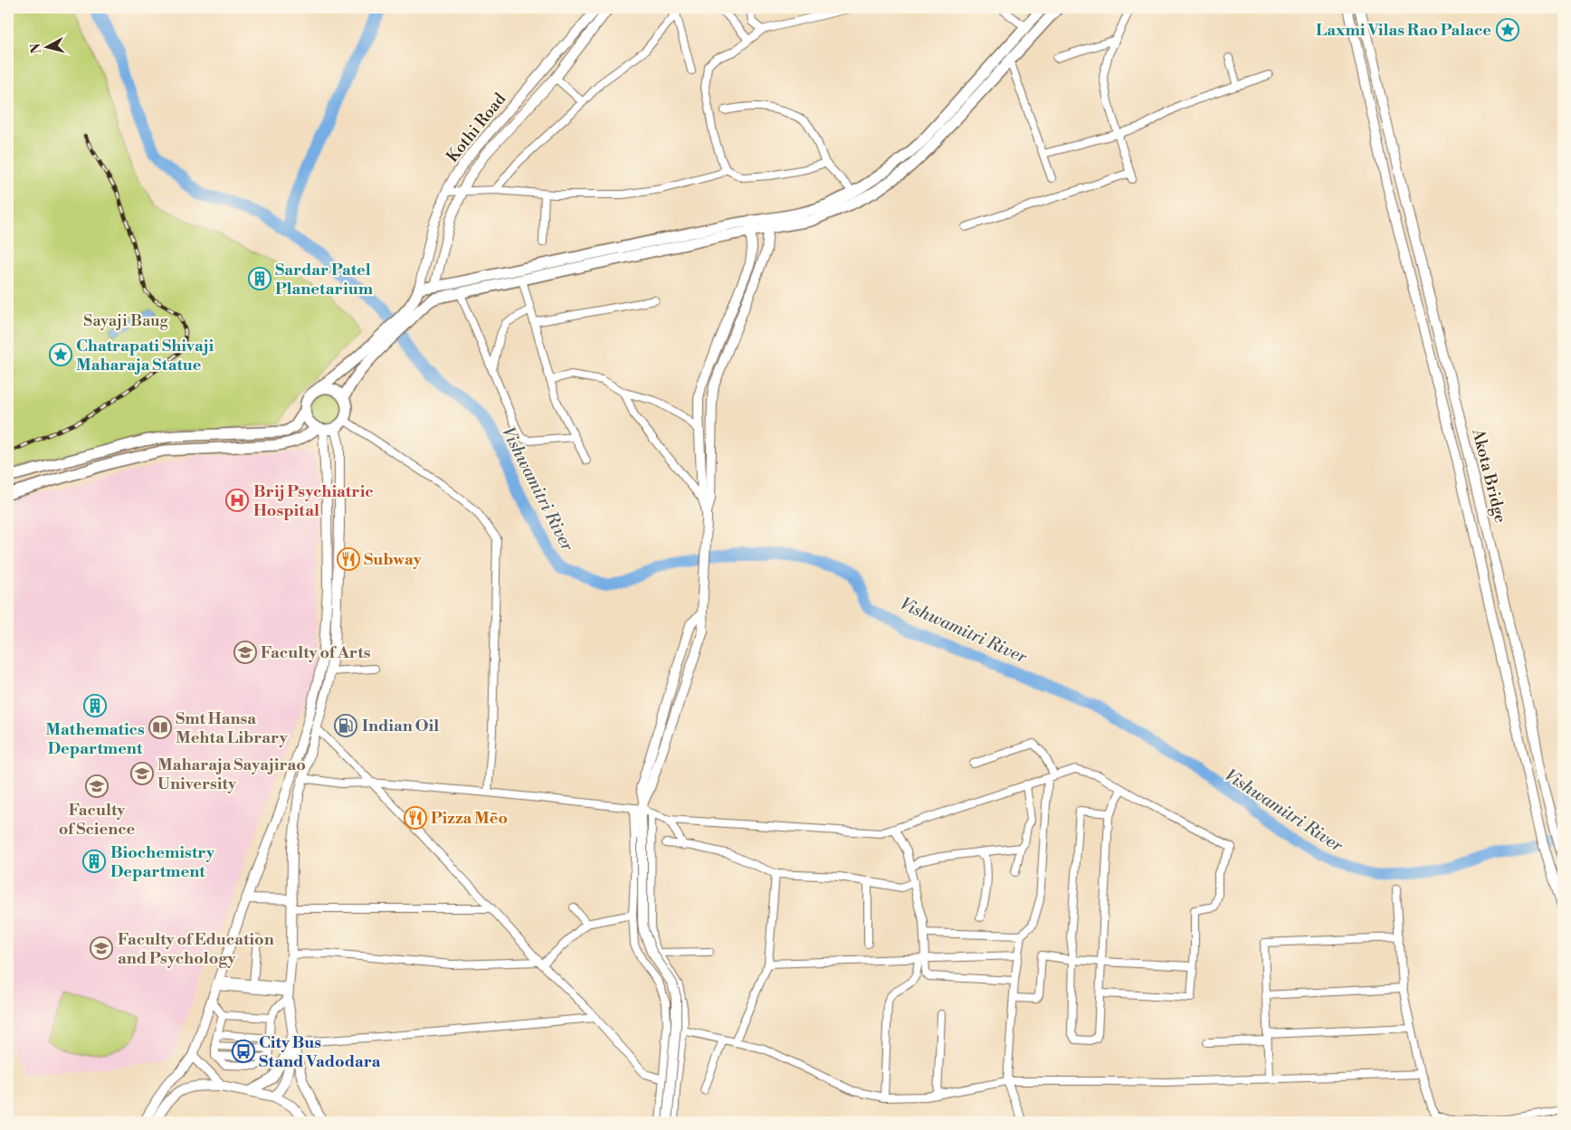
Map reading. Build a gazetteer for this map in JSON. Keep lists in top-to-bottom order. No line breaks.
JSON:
{"streets":{"main road":["Kothi Road","Akota Bridge"]},"water":["Vishwamitri River"],"parks":["Sayaji Baug"],"places":{"place":["Laxmi Vilas Rao Palace","Chatrapati Shivaji Maharaja Statue"],"building":["Sardar Patel Planetarium","Mathematics Department","Biochemistry Department"],"hospital":["Brij Psychiatric Hospital"],"restaurant":["Subway","Pizza Mēo"],"school or university":["Faculty of Arts","Maharaja Sayajirao University","Faculty of Science","Faculty of Education and Psychology"],"fuel station":["Indian Oil"],"library":["Smt Hansa Mehta Library"],"bus stop":["City Bus Stand Vadodara"]},"north":"left"}
